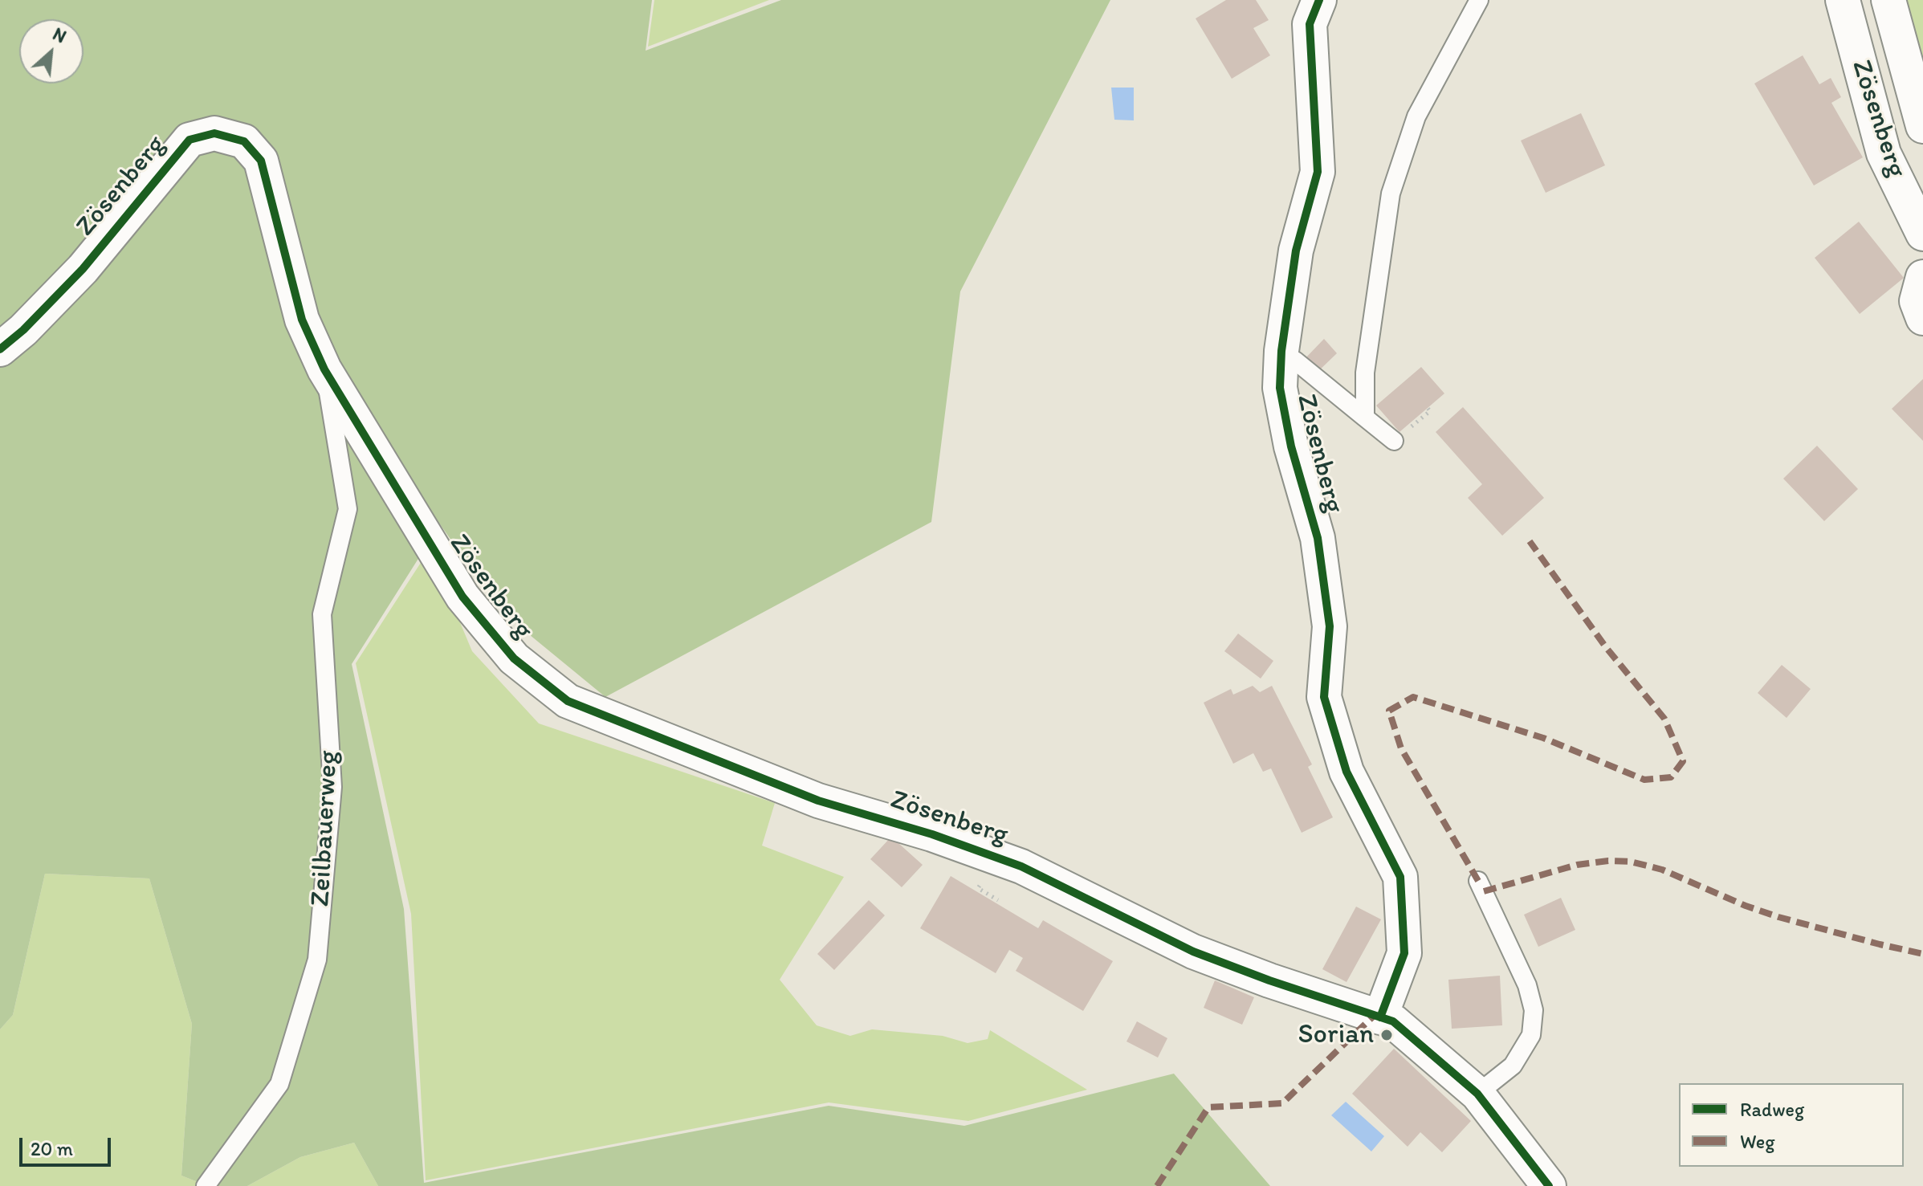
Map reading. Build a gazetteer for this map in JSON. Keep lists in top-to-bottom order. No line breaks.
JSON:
{"streets":{"street":["Zösenberg"],"lane":["Zeilbauerweg"]},"crossings":[["Zösenberg","Zeilbauerweg"]],"places":["Sorian"],"legend":["Radweg","Weg"],"scale_bar":"20 m","north":"top right"}
